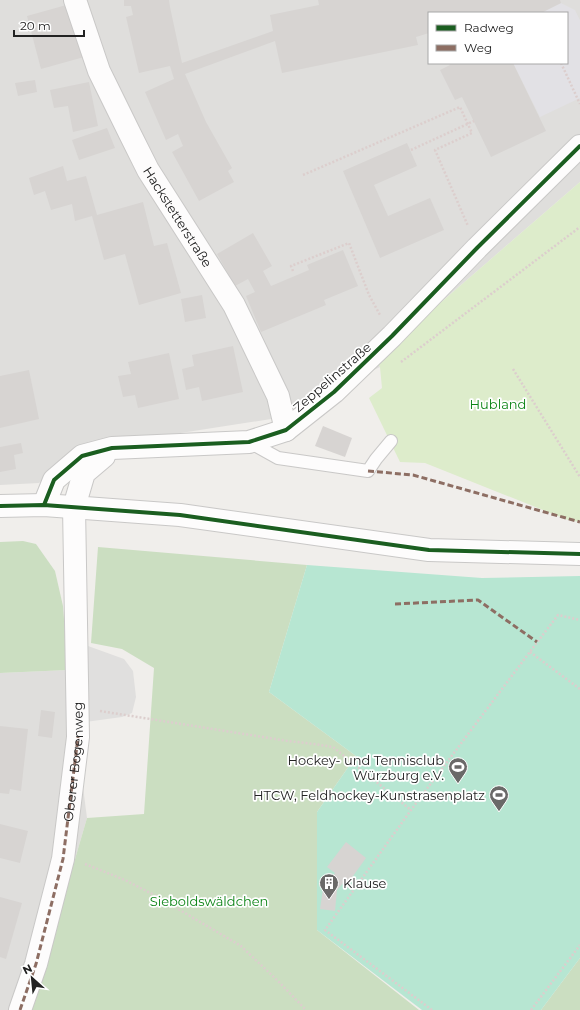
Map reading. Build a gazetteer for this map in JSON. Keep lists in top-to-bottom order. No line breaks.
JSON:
{"streets":{"street":["Hackstetterstraße","Zeppelinstraße","Oberer Bogenweg"]},"crossings":[["Hackstetterstraße","Zeppelinstraße"]],"parks":["Hubland","Sieboldswäldchen"],"places":{"sports":["Hockey- und Tennisclub Würzburg e.V.","HTCW, Feldhockey-Kunstrasenplatz"],"building":["Klause"]},"legend":["Radweg","Weg"],"scale_bar":"20 m","north":"top left"}
